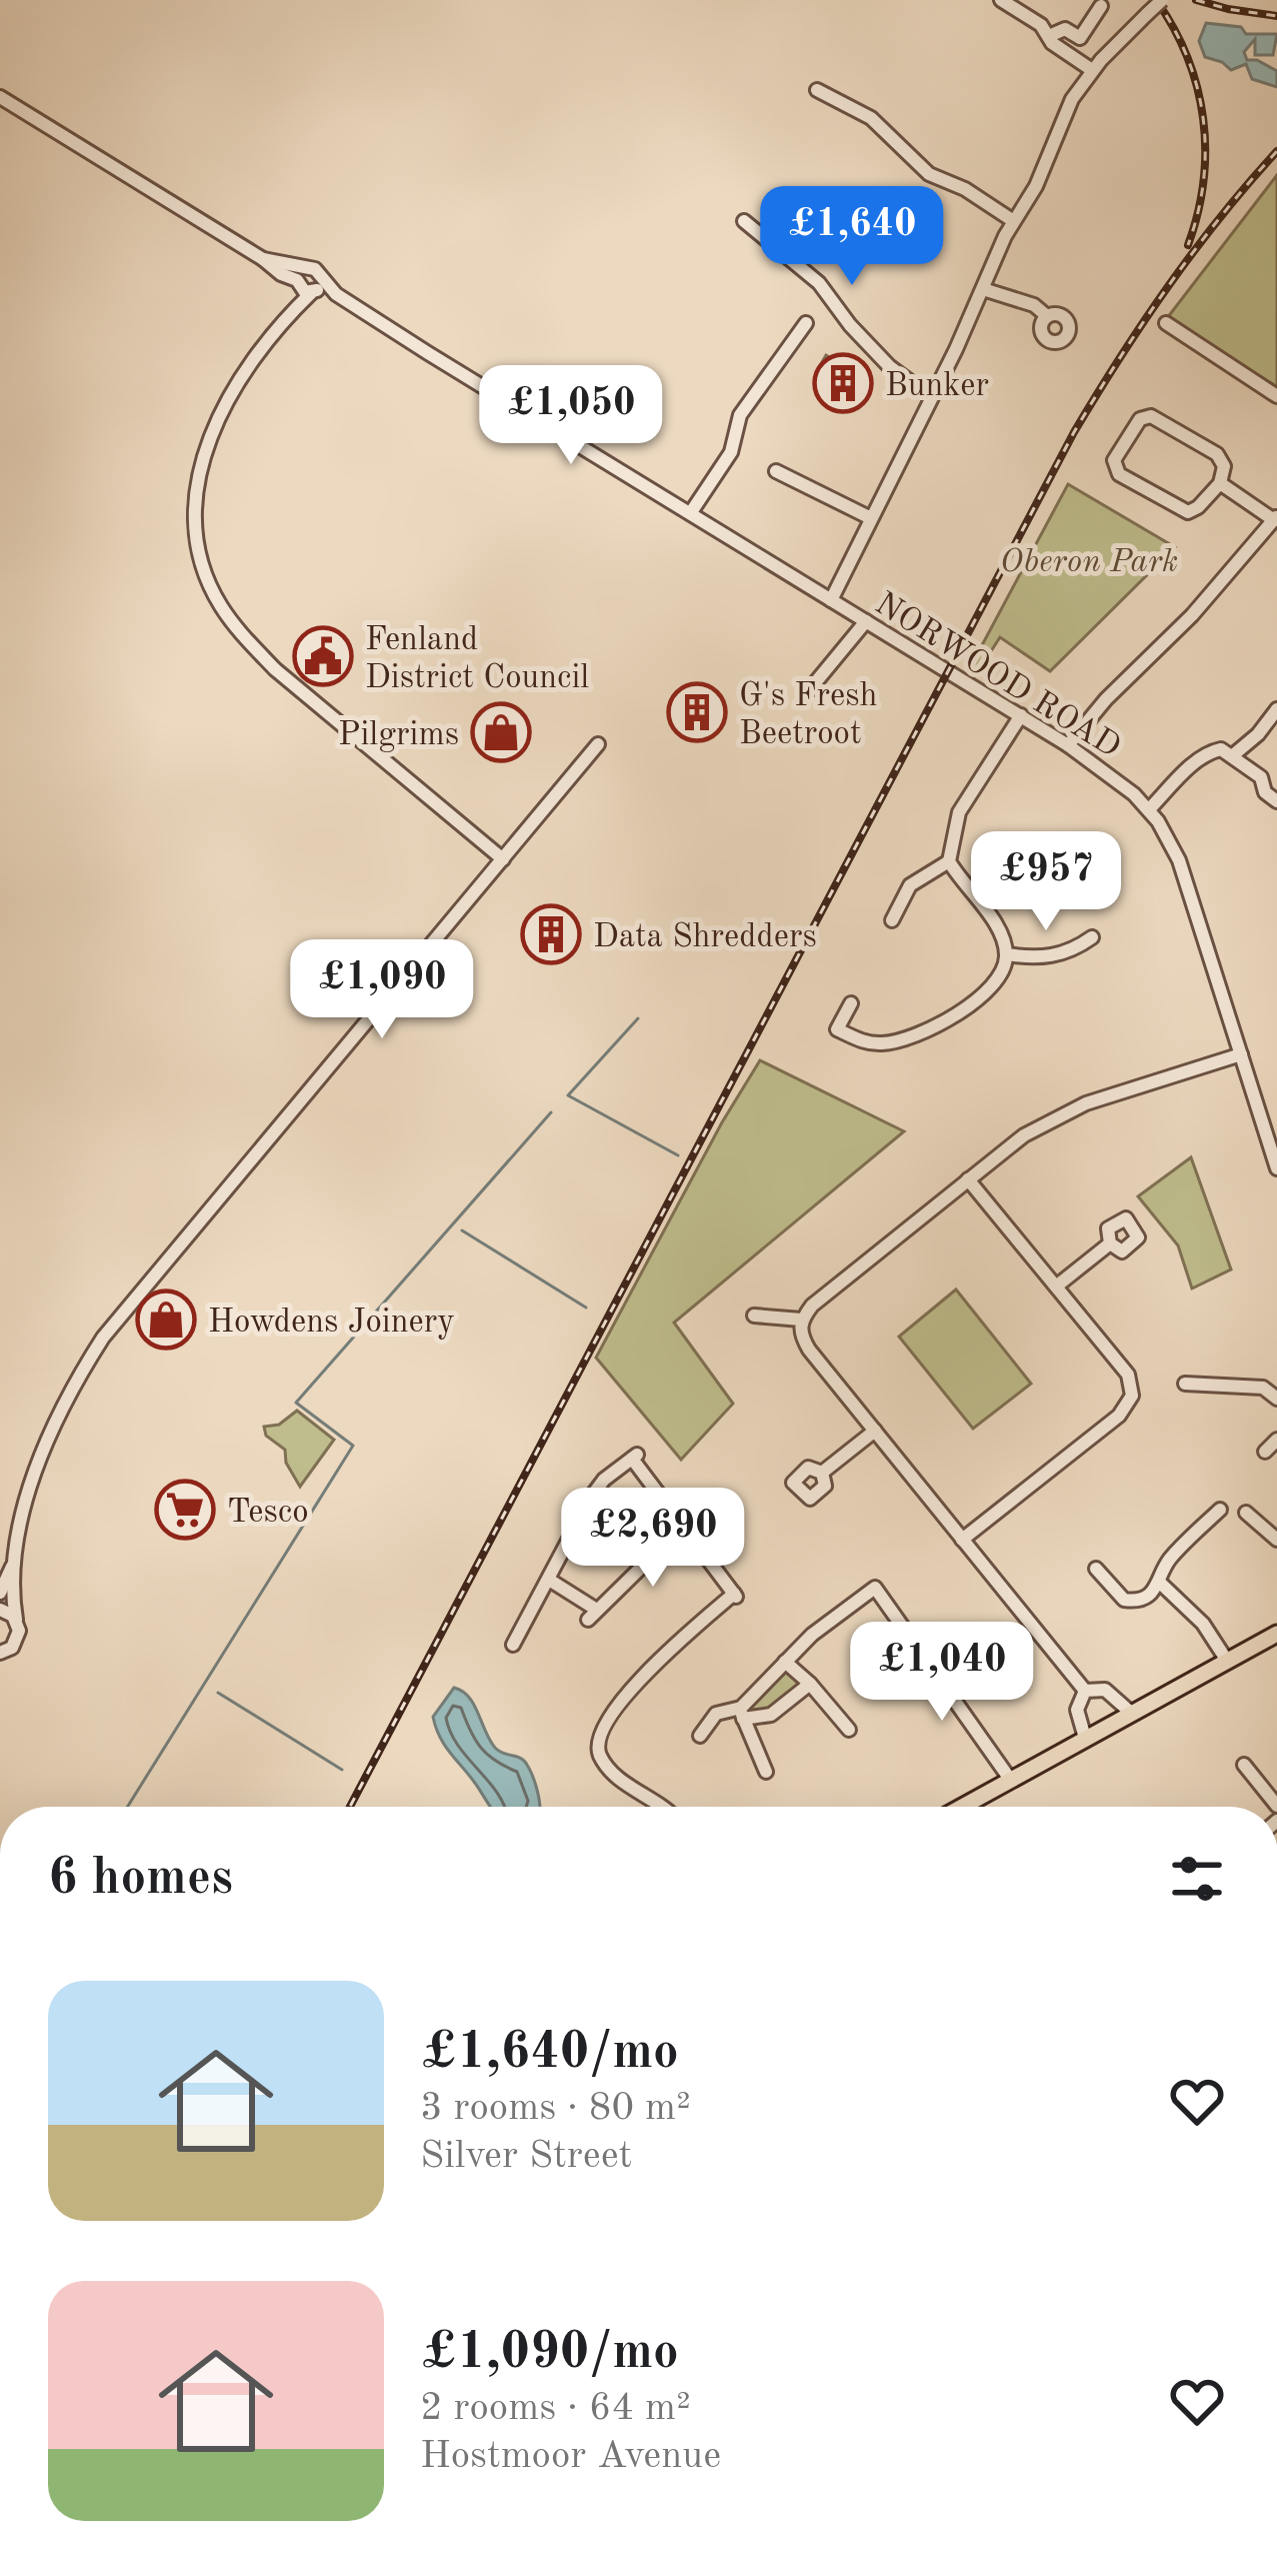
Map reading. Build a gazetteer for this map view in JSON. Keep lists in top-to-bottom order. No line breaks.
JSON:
{"streets":{"street":["NORWOOD ROAD"]},"parks":["Oberon Park"],"places":{"building":["Bunker","G's Fresh Beetroot","Data Shredders"],"public building":["Fenland District Council"],"shop":["Pilgrims","Howdens Joinery"],"supermarket":["Tesco"]},"page":{"price":["£1,640","£1,050","£957","£1,090","£2,690","£1,040"],"heading":"6 homes","list":[{"name":"£1,640/mo","note":"3 rooms · 80 m² · Silver Street"},{"name":"£1,090/mo","note":"2 rooms · 64 m² · Hostmoor Avenue"}]}}
